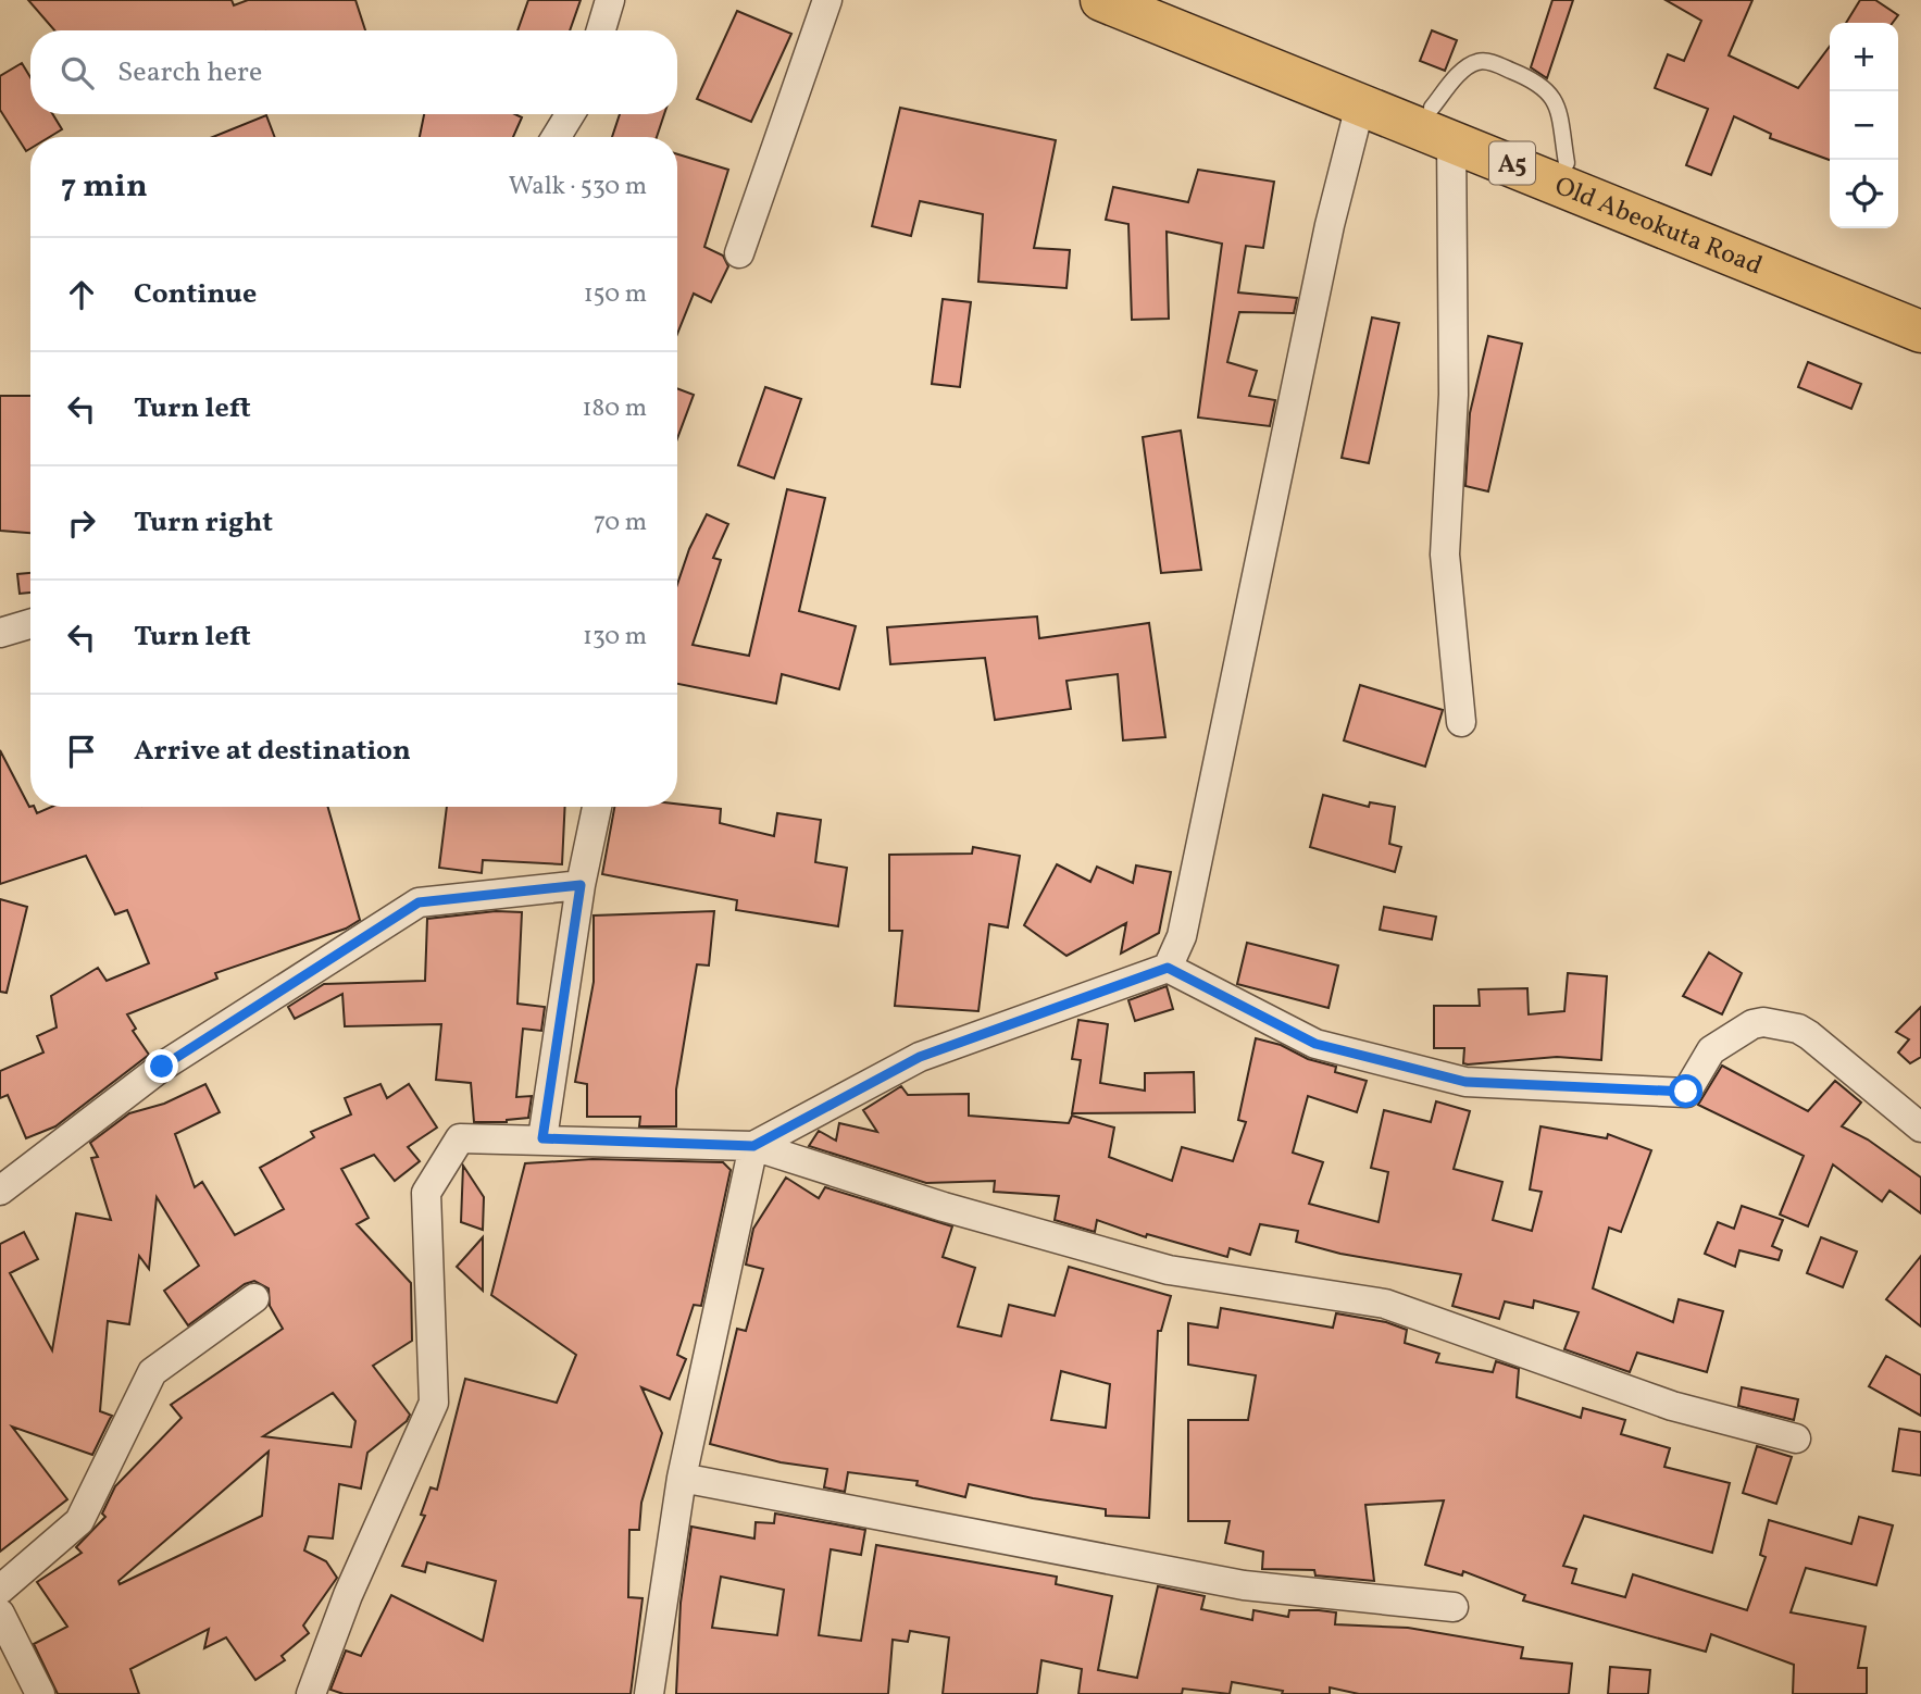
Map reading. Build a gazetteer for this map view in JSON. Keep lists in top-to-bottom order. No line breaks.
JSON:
{"streets":{"highway":["A5","Old Abeokuta Road"]},"page":{"map_buttons":["+","−"],"search":"Search here","heading":["7 min","Walk · 530 m"],"list":[["Continue","150 m"],["Turn left","180 m"],["Turn right","70 m"],["Turn left","130 m"],"Arrive at destination"]}}
